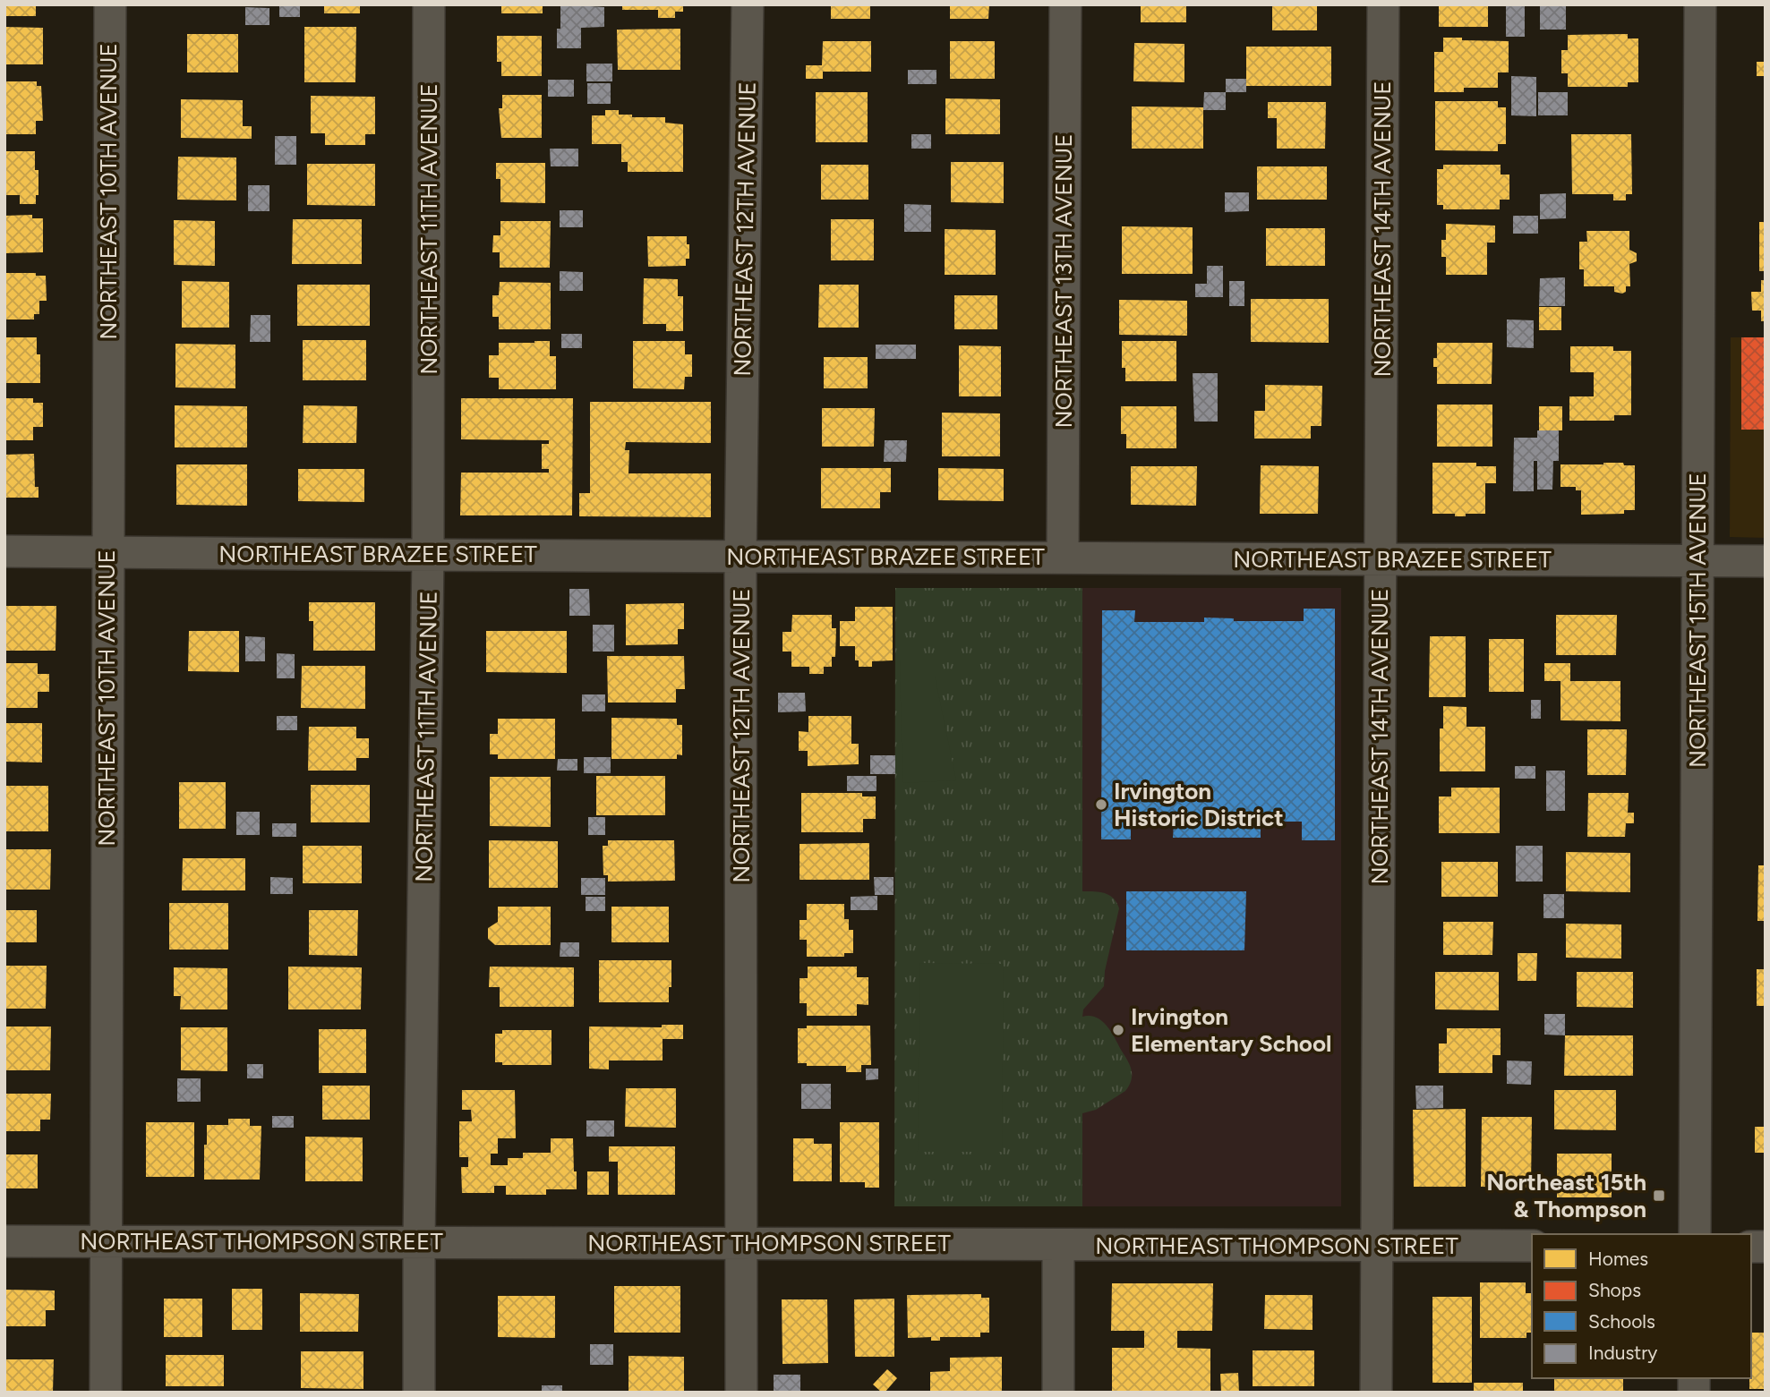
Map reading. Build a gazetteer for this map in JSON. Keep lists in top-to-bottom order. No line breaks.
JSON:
{"streets":{"street":["NORTHEAST 10TH AVENUE","NORTHEAST 11TH AVENUE","NORTHEAST 12TH AVENUE","NORTHEAST 14TH AVENUE","NORTHEAST 13TH AVENUE","NORTHEAST BRAZEE STREET","NORTHEAST 15TH AVENUE","NORTHEAST THOMPSON STREET"]},"crossings":[["NORTHEAST 10TH AVENUE","NORTHEAST BRAZEE STREET"],["NORTHEAST 10TH AVENUE","NORTHEAST THOMPSON STREET"],["NORTHEAST 11TH AVENUE","NORTHEAST BRAZEE STREET"],["NORTHEAST 11TH AVENUE","NORTHEAST THOMPSON STREET"],["NORTHEAST 12TH AVENUE","NORTHEAST BRAZEE STREET"],["NORTHEAST 12TH AVENUE","NORTHEAST THOMPSON STREET"],["NORTHEAST 14TH AVENUE","NORTHEAST BRAZEE STREET"],["NORTHEAST 14TH AVENUE","NORTHEAST THOMPSON STREET"],["NORTHEAST 13TH AVENUE","NORTHEAST BRAZEE STREET"],["NORTHEAST BRAZEE STREET","NORTHEAST 15TH AVENUE"]],"places":{"other":["Irvington Historic District","Irvington Elementary School"],"transit":["Northeast 15th & Thompson"]},"legend":["Homes","Shops","Schools","Industry"]}
